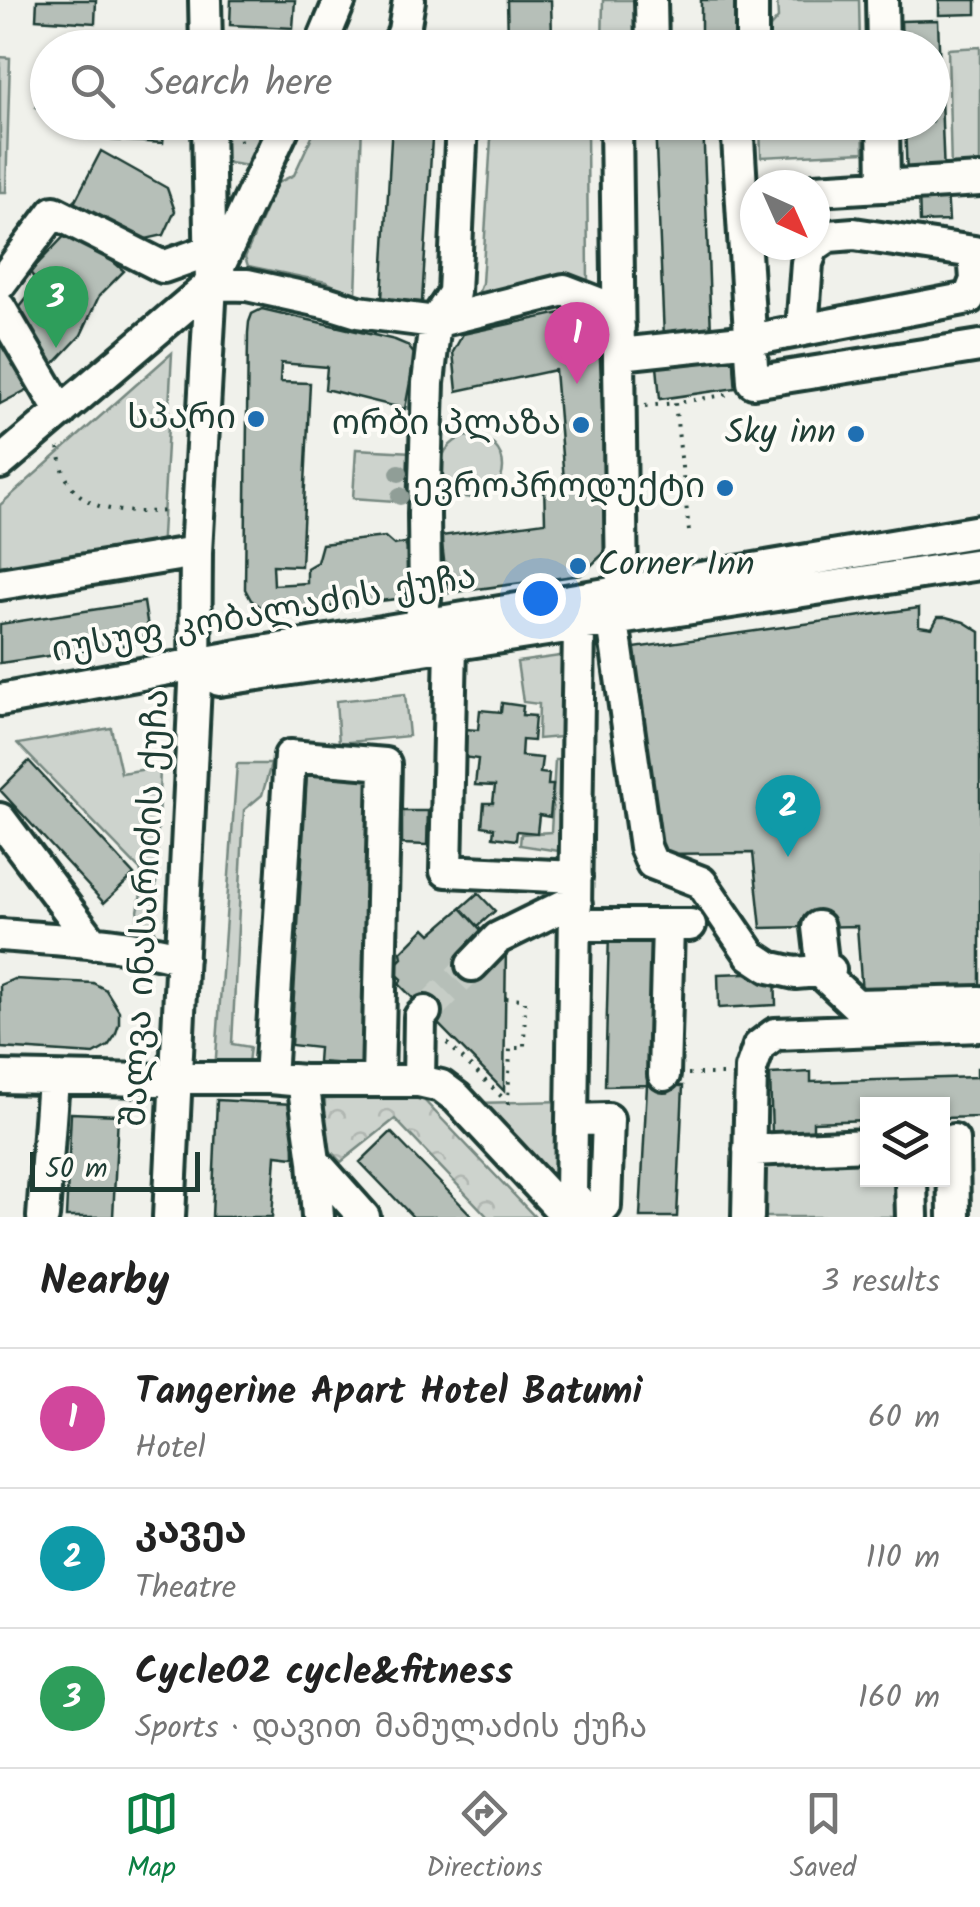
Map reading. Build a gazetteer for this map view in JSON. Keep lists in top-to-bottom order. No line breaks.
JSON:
{"streets":{"street":["იუსუფ კობალაძის ქუჩა","შალვა ინასარიძის ქუჩა"]},"crossings":[["იუსუფ კობალაძის ქუჩა","შალვა ინასარიძის ქუჩა"]],"places":["სპარი","ორბი პლაზა","Sky inn","ევროპროდუქტი","Corner Inn"],"scale_bar":"50 m","north":"bottom right","page":{"search":"Search here","pins":["3","1","2"],"scale":"50 m","heading":["Nearby","3 results"],"list":[{"mark":"1","name":"Tangerine Apart Hotel Batumi","note":"Hotel","value":"60 m"},{"mark":"2","name":"კავეა","note":"Theatre","value":"110 m"},{"mark":"3","name":"CycleO2 cycle&fitness","note":"Sports · დავით მამულაძის ქუჩა","value":"160 m"}],"nav":["Map","Directions","Saved"]}}
